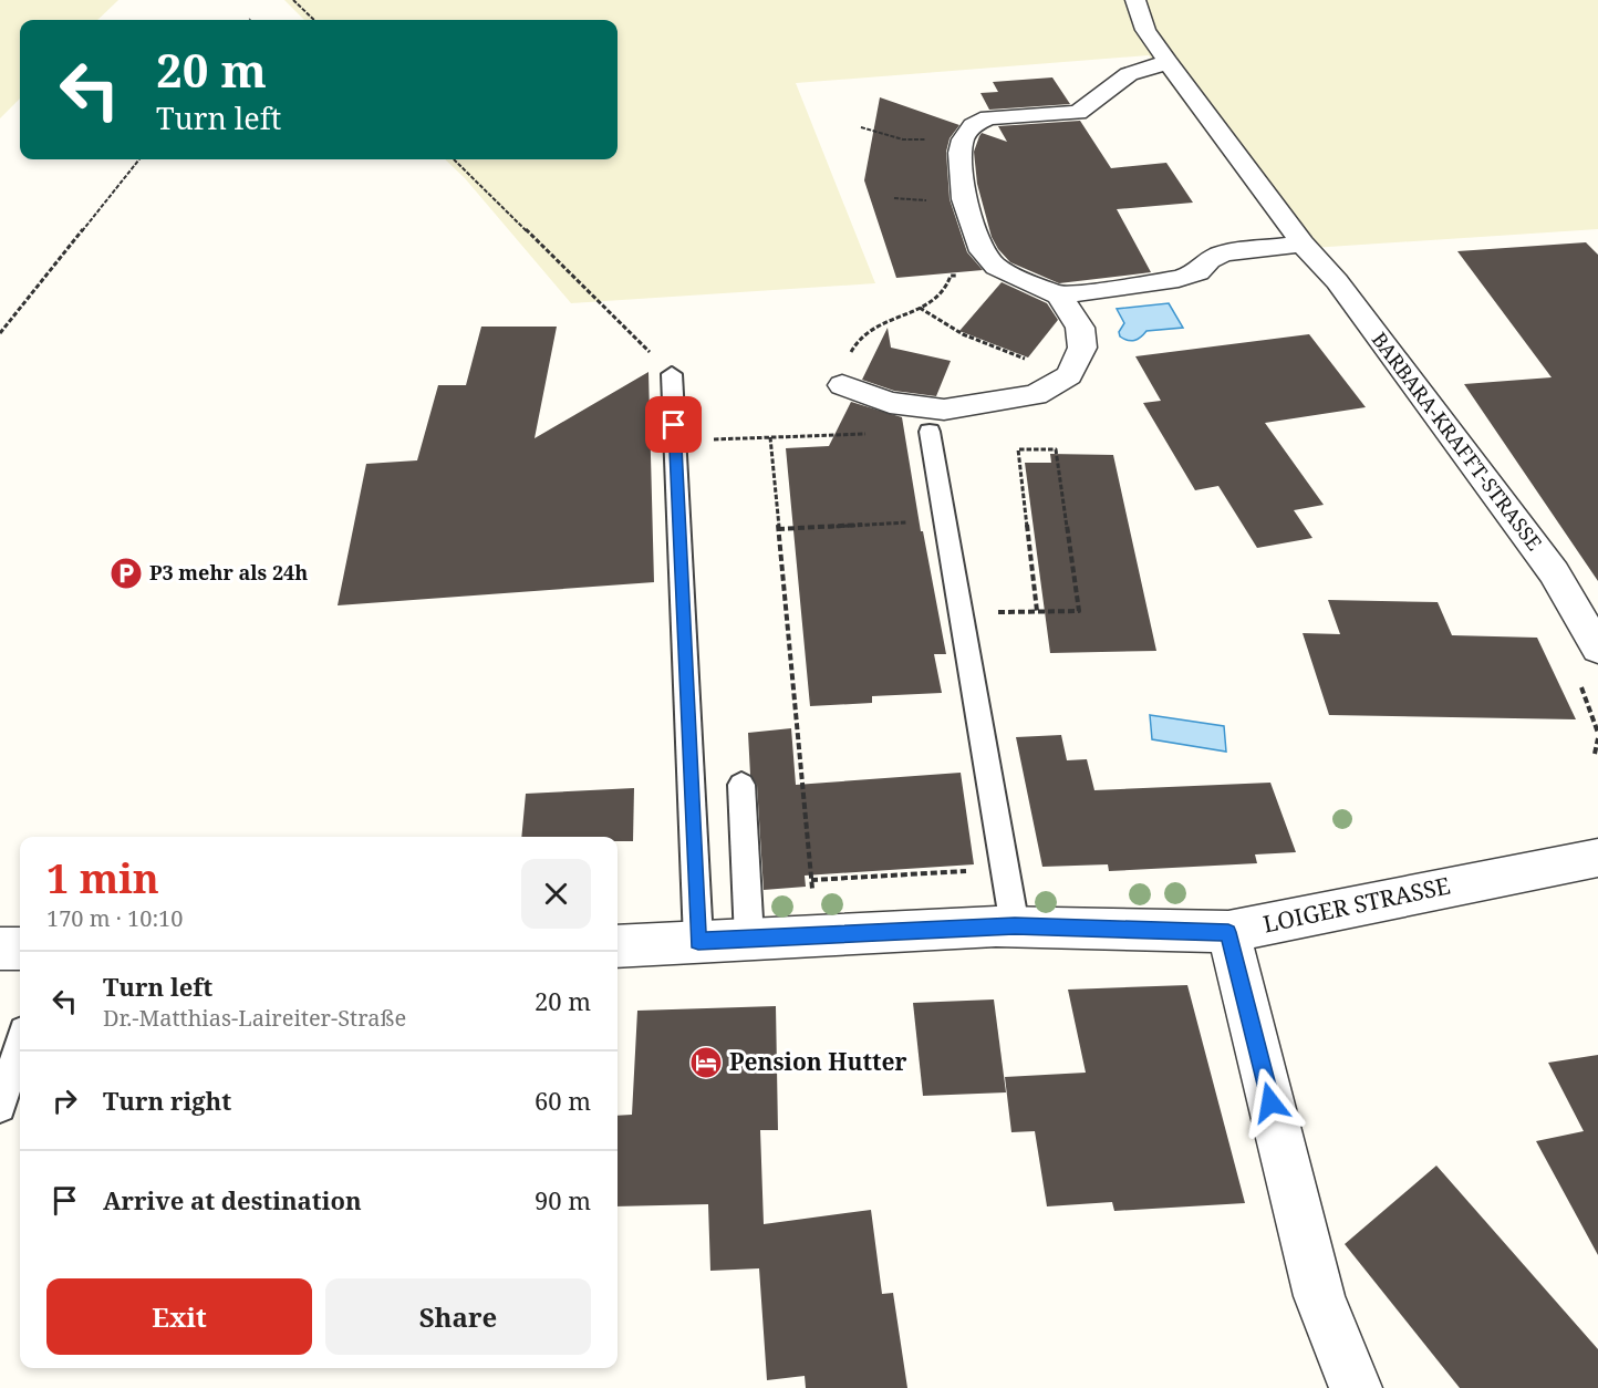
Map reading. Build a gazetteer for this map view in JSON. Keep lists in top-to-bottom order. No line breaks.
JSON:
{"streets":{"street":["BARBARA-KRAFFT-STRASSE","LOIGER STRASSE"]},"places":{"parking":["P3 mehr als 24h"],"hotel":["Pension Hutter"]},"page":{"turn":["20 m","Turn left"],"heading":["1 min","170 m · 10:10"],"list":[{"name":"Turn left","note":"Dr.-Matthias-Laireiter-Straße","value":"20 m"},{"name":"Turn right","value":"60 m"},{"name":"Arrive at destination","value":"90 m"}],"buttons":["Exit","Share"]}}
